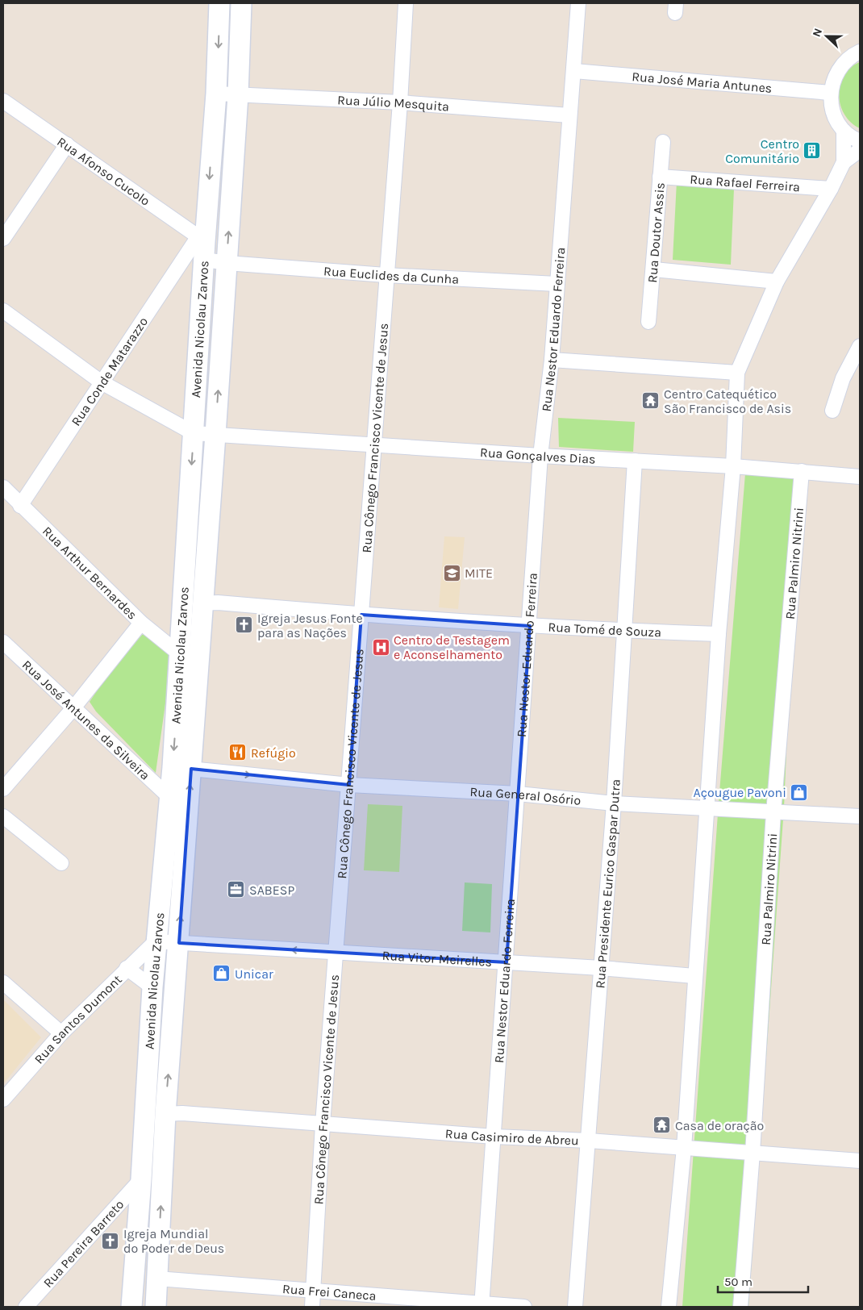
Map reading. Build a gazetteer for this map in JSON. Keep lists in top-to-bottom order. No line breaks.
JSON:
{"streets":{"main road":["Avenida Nicolau Zarvos"],"street":["Rua José Maria Antunes","Rua Júlio Mesquita","Rua Afonso Cucolo","Rua Rafael Ferreira","Rua Doutor Assis","Rua Euclides da Cunha","Rua Nestor Eduardo Ferreira","Rua Conde Matarazzo","Rua Cônego Francisco Vicente de Jesus","Rua Gonçalves Dias","Rua Palmiro Nitrini","Rua Arthur Bernardes","Rua Tomé de Souza","Rua José Antunes da Silveira","Rua General Osório","Rua Presidente Eurico Gaspar Dutra","Rua Vitor Meirelles","Rua Santos Dumont","Rua Casimiro de Abreu","Rua Pereira Barreto","Rua Frei Caneca"]},"crossings":[["Rua José Maria Antunes","Rua Nestor Eduardo Ferreira"],["Rua Júlio Mesquita","Avenida Nicolau Zarvos"],["Rua Júlio Mesquita","Rua Nestor Eduardo Ferreira"],["Rua Júlio Mesquita","Rua Cônego Francisco Vicente de Jesus"],["Rua Afonso Cucolo","Rua Euclides da Cunha"],["Rua Afonso Cucolo","Avenida Nicolau Zarvos"],["Rua Afonso Cucolo","Rua Conde Matarazzo"],["Rua Rafael Ferreira","Rua Doutor Assis"],["Rua Euclides da Cunha","Avenida Nicolau Zarvos"],["Rua Euclides da Cunha","Rua Nestor Eduardo Ferreira"],["Rua Euclides da Cunha","Rua Conde Matarazzo"],["Rua Euclides da Cunha","Rua Cônego Francisco Vicente de Jesus"],["Avenida Nicolau Zarvos","Rua Conde Matarazzo"],["Avenida Nicolau Zarvos","Rua Gonçalves Dias"],["Avenida Nicolau Zarvos","Rua Arthur Bernardes"],["Avenida Nicolau Zarvos","Rua Tomé de Souza"],["Avenida Nicolau Zarvos","Rua José Antunes da Silveira"],["Avenida Nicolau Zarvos","Rua General Osório"],["Avenida Nicolau Zarvos","Rua Vitor Meirelles"],["Avenida Nicolau Zarvos","Rua Santos Dumont"],["Avenida Nicolau Zarvos","Rua Casimiro de Abreu"],["Avenida Nicolau Zarvos","Rua Pereira Barreto"],["Avenida Nicolau Zarvos","Rua Frei Caneca"],["Rua Nestor Eduardo Ferreira","Rua Gonçalves Dias"],["Rua Nestor Eduardo Ferreira","Rua Tomé de Souza"],["Rua Nestor Eduardo Ferreira","Rua General Osório"],["Rua Nestor Eduardo Ferreira","Rua Vitor Meirelles"],["Rua Nestor Eduardo Ferreira","Rua Casimiro de Abreu"],["Rua Nestor Eduardo Ferreira","Rua Frei Caneca"],["Rua Conde Matarazzo","Rua Arthur Bernardes"],["Rua Cônego Francisco Vicente de Jesus","Rua Gonçalves Dias"],["Rua Cônego Francisco Vicente de Jesus","Rua Tomé de Souza"],["Rua Cônego Francisco Vicente de Jesus","Rua General Osório"],["Rua Cônego Francisco Vicente de Jesus","Rua Vitor Meirelles"],["Rua Cônego Francisco Vicente de Jesus","Rua Casimiro de Abreu"],["Rua Cônego Francisco Vicente de Jesus","Rua Frei Caneca"],["Rua Gonçalves Dias","Rua Palmiro Nitrini"],["Rua Gonçalves Dias","Rua Presidente Eurico Gaspar Dutra"],["Rua Palmiro Nitrini","Rua General Osório"],["Rua Palmiro Nitrini","Rua Casimiro de Abreu"],["Rua Tomé de Souza","Rua Presidente Eurico Gaspar Dutra"],["Rua General Osório","Rua Presidente Eurico Gaspar Dutra"],["Rua Presidente Eurico Gaspar Dutra","Rua Vitor Meirelles"],["Rua Presidente Eurico Gaspar Dutra","Rua Casimiro de Abreu"],["Rua Vitor Meirelles","Rua Santos Dumont"]],"places":{"building":["Centro Comunitário"],"temple":["Centro Catequético São Francisco de Asis","Casa de oração"],"school or university":["MITE"],"church":["Igreja Jesus Fonte para as Nações","Igreja Mundial do Poder de Deus"],"hospital":["Centro de Testagem e Aconselhamento"],"restaurant":["Refúgio"],"shop":["Açougue Pavoni","Unicar"],"office":["SABESP"]},"scale_bar":"50 m","north":"left"}
